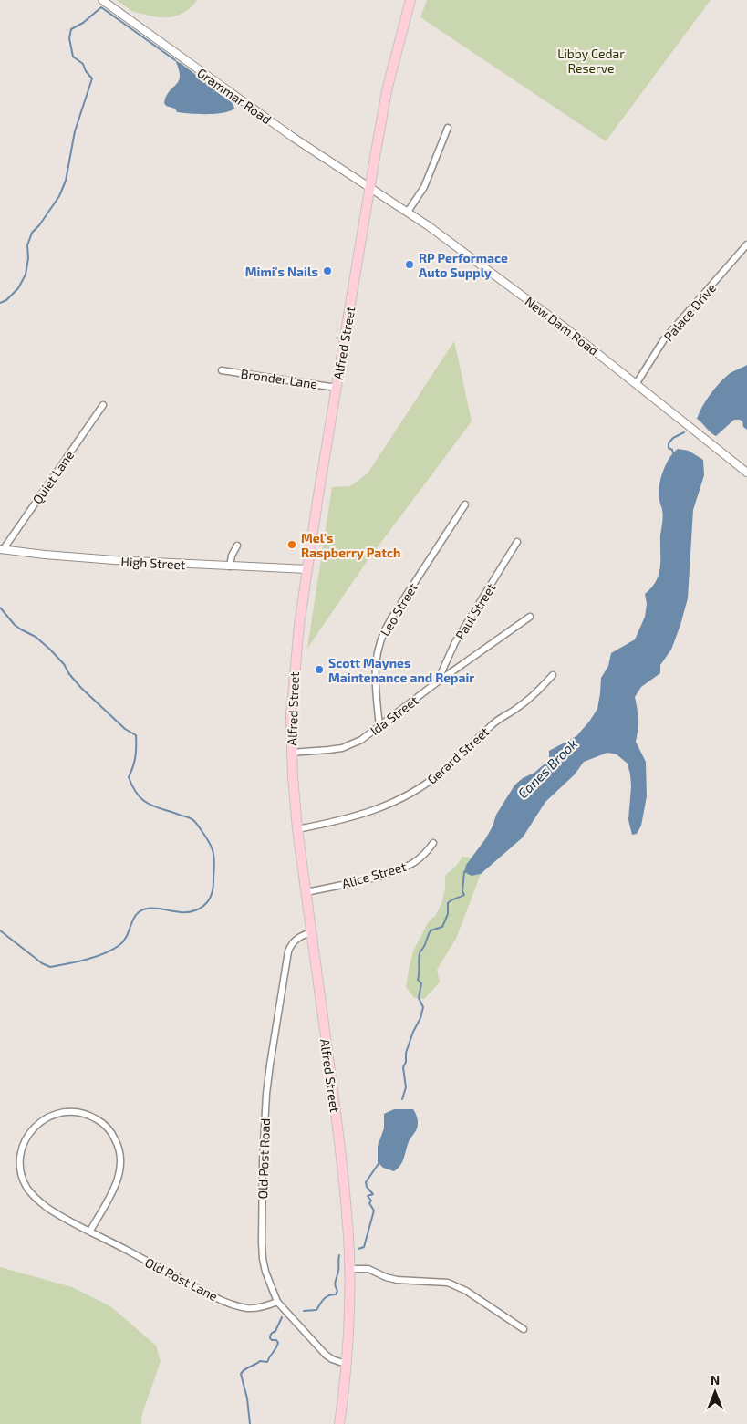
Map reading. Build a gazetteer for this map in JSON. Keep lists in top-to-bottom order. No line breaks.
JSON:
{"streets":{"main road":["Alfred Street"],"street":["Grammar Road","Palace Drive","New Dam Road","Bronder Lane","Quiet Lane","High Street","Leo Street","Paul Street","Ida Street","Gerard Street","Alice Street","Old Post Road","Old Post Lane"]},"crossings":[["Grammar Road","New Dam Road"],["Grammar Road","Alfred Street"],["Palace Drive","New Dam Road"],["New Dam Road","Alfred Street"],["Alfred Street","Bronder Lane"],["Alfred Street","High Street"],["Alfred Street","Ida Street"],["Alfred Street","Gerard Street"],["Alfred Street","Alice Street"],["Alfred Street","Old Post Road"],["Quiet Lane","High Street"],["Leo Street","Ida Street"],["Paul Street","Ida Street"],["Old Post Road","Old Post Lane"]],"water":["Canes Brook"],"parks":["Libby Cedar Reserve"],"places":["RP Performace Auto Supply","Mimi's Nails","Mel's Raspberry Patch","Scott Maynes Maintenance and Repair"],"north":"top"}
